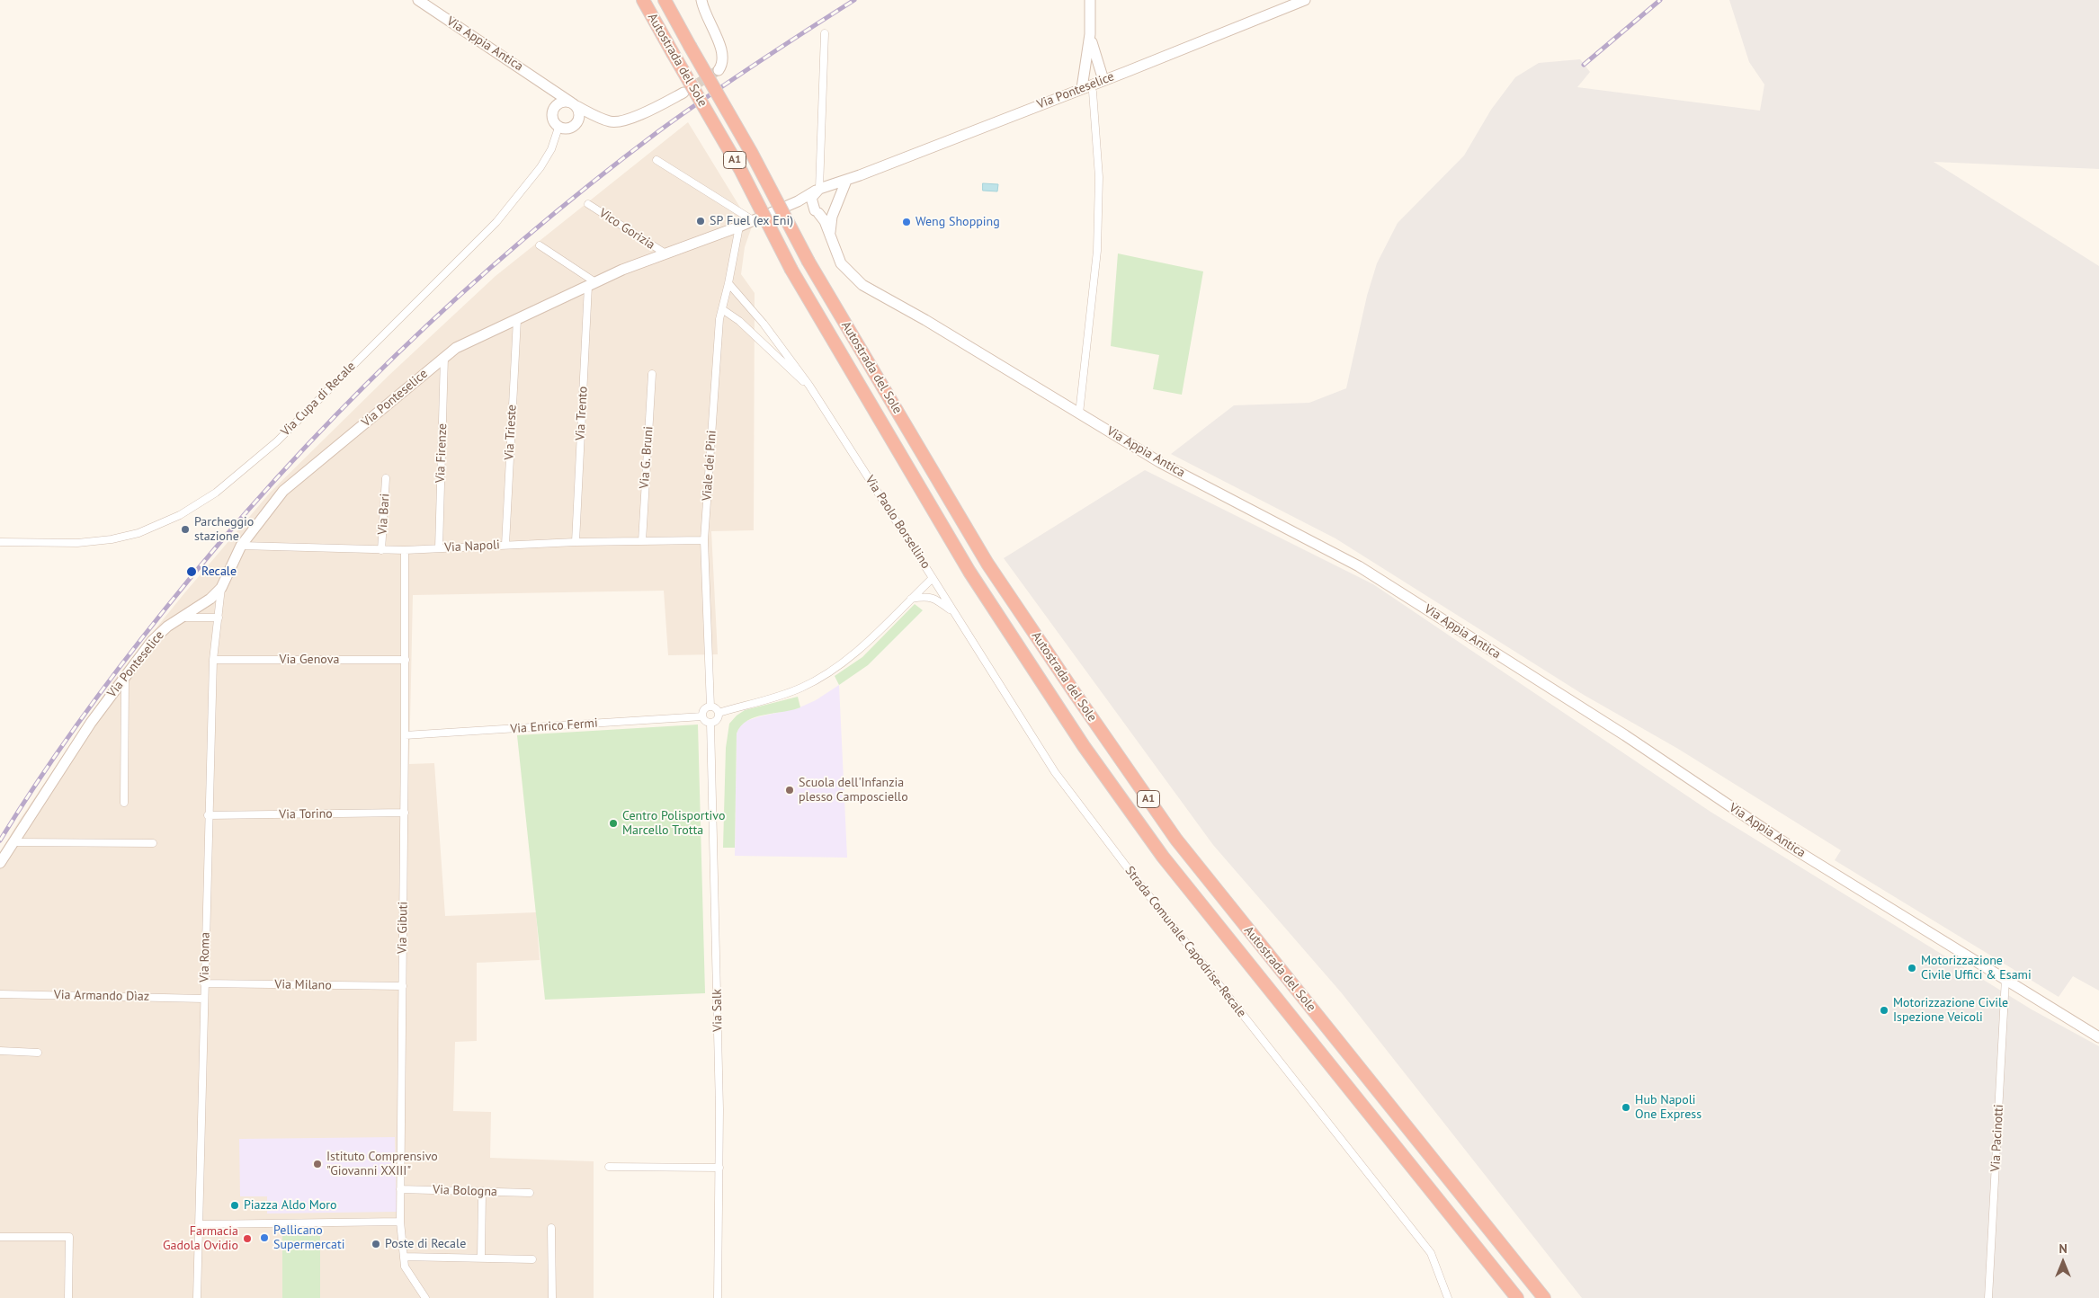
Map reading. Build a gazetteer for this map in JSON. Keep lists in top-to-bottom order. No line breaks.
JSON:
{"streets":{"highway":["Autostrada del Sole","A1"],"street":["Via Appia Antica","Via Ponteselice","Vico Gorizia","Via Cupa di Recale","Via Trento","Via Trieste","Via Firenze","Via G. Bruni","Viale dei Pini","Via Bari","Via Paolo Borsellino","Via Napoli","Via Genova","Via Enrico Fermi","Via Torino","Via Gibuti","Strada Comunale Capodrise-Recale","Via Roma","Via Milano","Via Armando Dìaz","Via Salk","Via Pacinotti","Via Bologna"]},"crossings":[["Via Appia Antica","Via Ponteselice"],["Via Appia Antica","Via Cupa di Recale"],["Via Appia Antica","Via Pacinotti"],["Via Ponteselice","Vico Gorizia"],["Via Ponteselice","Via Trento"],["Via Ponteselice","Via Trieste"],["Via Ponteselice","Via Firenze"],["Via Ponteselice","Viale dei Pini"],["Via Ponteselice","Via Napoli"],["Via Ponteselice","Via Roma"],["Via Trento","Via Napoli"],["Via Trieste","Via Napoli"],["Via Firenze","Via Napoli"],["Via G. Bruni","Via Napoli"],["Viale dei Pini","Via Paolo Borsellino"],["Viale dei Pini","Via Napoli"],["Viale dei Pini","Via Enrico Fermi"],["Viale dei Pini","Via Salk"],["Via Bari","Via Napoli"],["Via Paolo Borsellino","Via Enrico Fermi"],["Via Paolo Borsellino","Strada Comunale Capodrise-Recale"],["Via Paolo Borsellino","Via Salk"],["Via Napoli","Via Gibuti"],["Via Genova","Via Gibuti"],["Via Genova","Via Roma"],["Via Enrico Fermi","Via Gibuti"],["Via Enrico Fermi","Via Salk"],["Via Torino","Via Gibuti"],["Via Torino","Via Roma"],["Via Gibuti","Via Milano"],["Via Gibuti","Via Bologna"],["Via Roma","Via Milano"],["Via Roma","Via Armando Dìaz"]],"places":["SP Fuel (ex Eni)","Weng Shopping","Parcheggio stazione","Recale","Scuola dell'Infanzia plesso Camposciello","Centro Polisportivo Marcello Trotta","Motorizzazione Civile Uffici & Esami","Motorizzazione Civile Ispezione Veicoli","Hub Napoli One Express","Istituto Comprensivo \"Giovanni XXIII\"","Piazza Aldo Moro","Pellicano Supermercati","Farmacia Gadola Ovidio","Poste di Recale"],"north":"top"}
